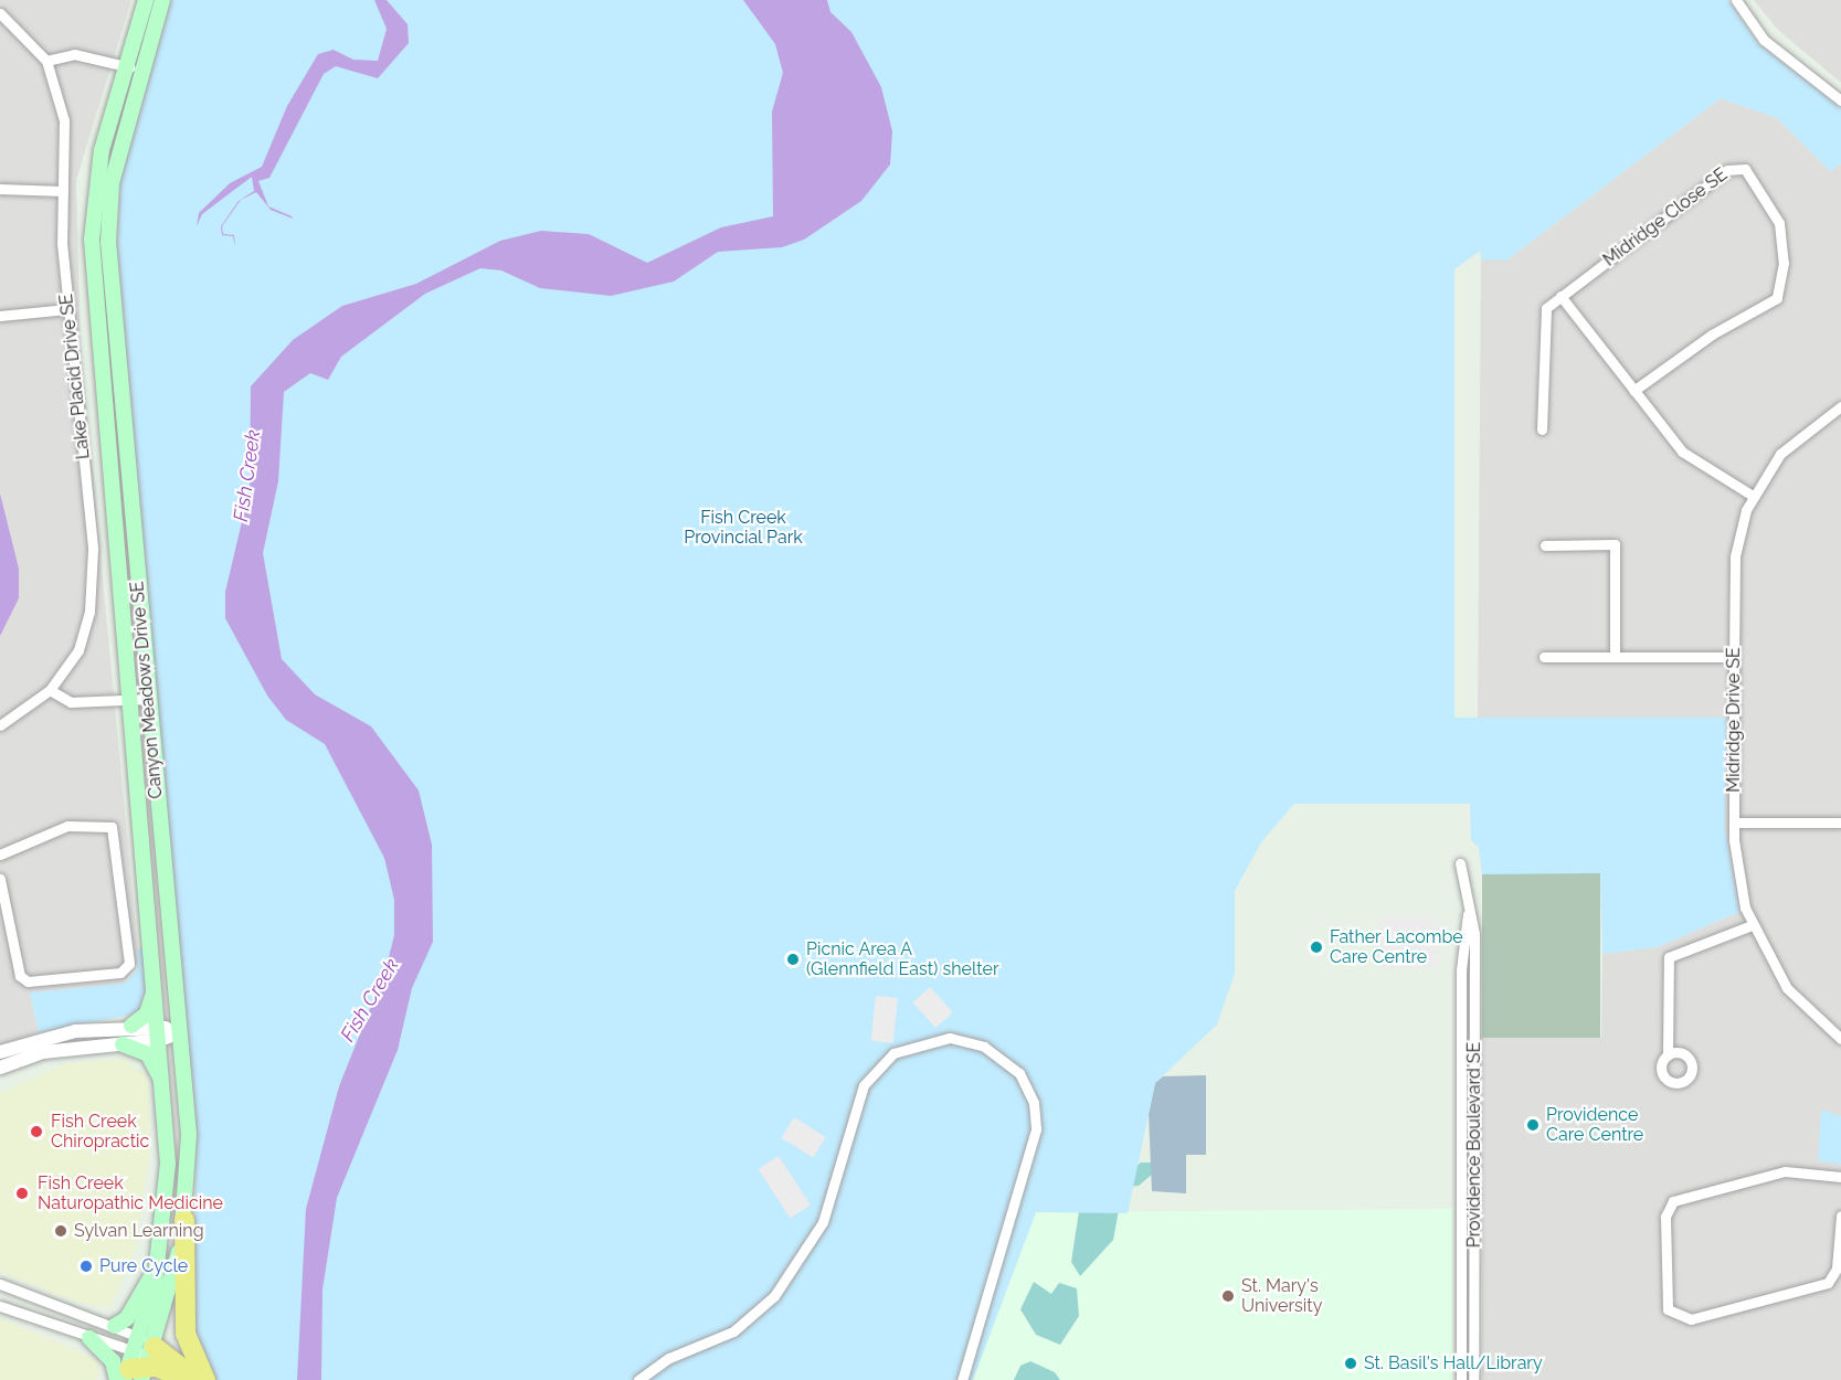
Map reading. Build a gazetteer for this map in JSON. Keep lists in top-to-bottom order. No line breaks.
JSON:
{"streets":{"main road":["Canyon Meadows Drive SE"],"street":["Midridge Close SE","Lake Placid Drive SE","Midridge Drive SE","Providence Boulevard SE"]},"water":["Fish Creek"],"parks":["Fish Creek Provincial Park"],"places":["Father Lacombe Care Centre","Picnic Area A (Glennfield East) shelter","Providence Care Centre","Fish Creek Chiropractic","Fish Creek Naturopathic Medicine","Sylvan Learning","Pure Cycle","St. Mary's University","St. Basil's Hall/Library"]}
